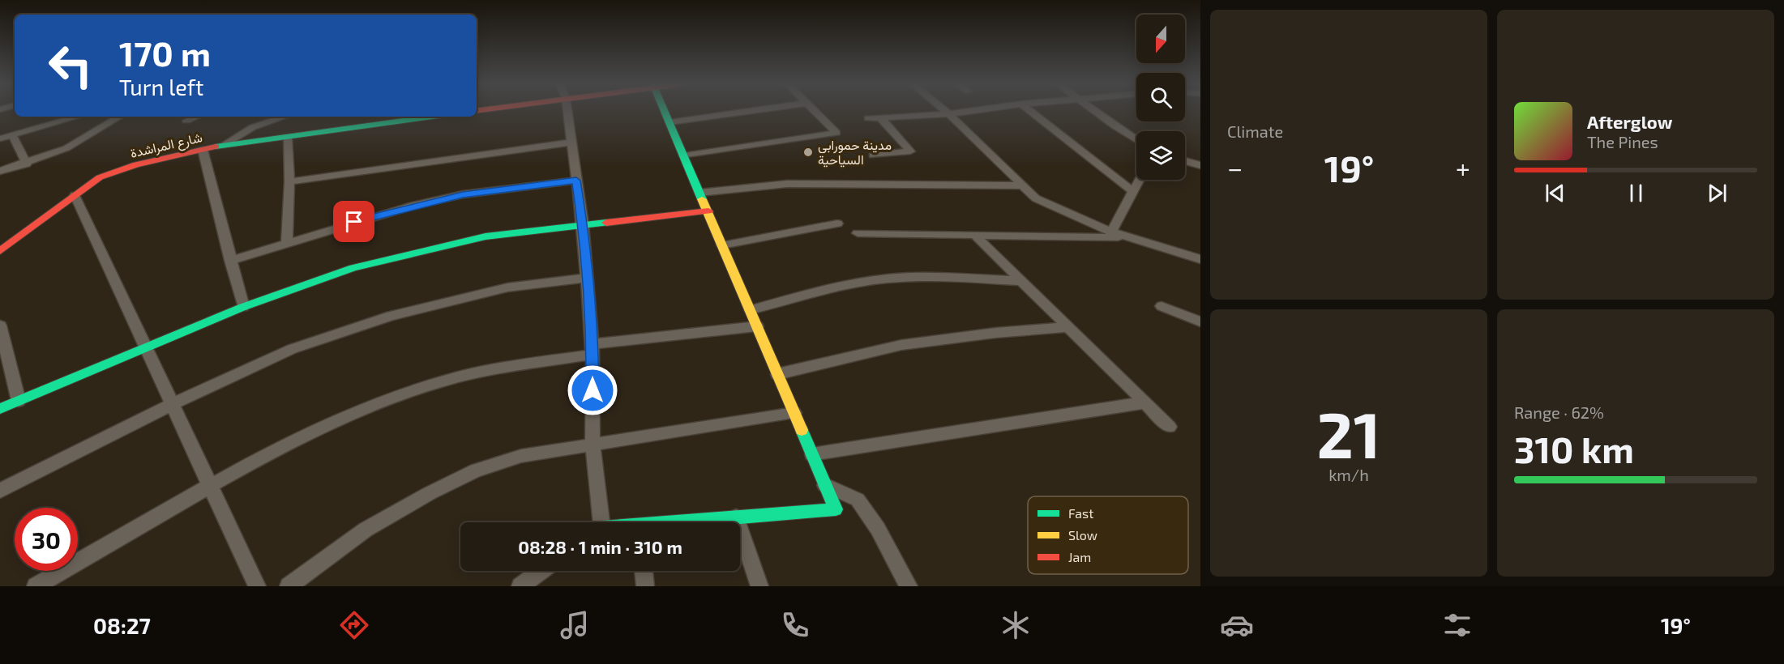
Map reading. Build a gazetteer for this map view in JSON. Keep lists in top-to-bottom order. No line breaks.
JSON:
{"streets":{"street":["شارع المراشدة"]},"places":["مدينة حمورابي السياحية"],"legend":["Fast","Slow","Jam"],"north":"bottom","page":{"tile":["Climate",["21","km/h"],["Range · 62%","310 km"]],"turn":["170 m","Turn left"],"song":["Afterglow","The Pines"],"heat":["−","19°","+"],"limit":"30","trip":"08:28 · 1 min · 310 m","tabs":["08:27","19°"]}}
